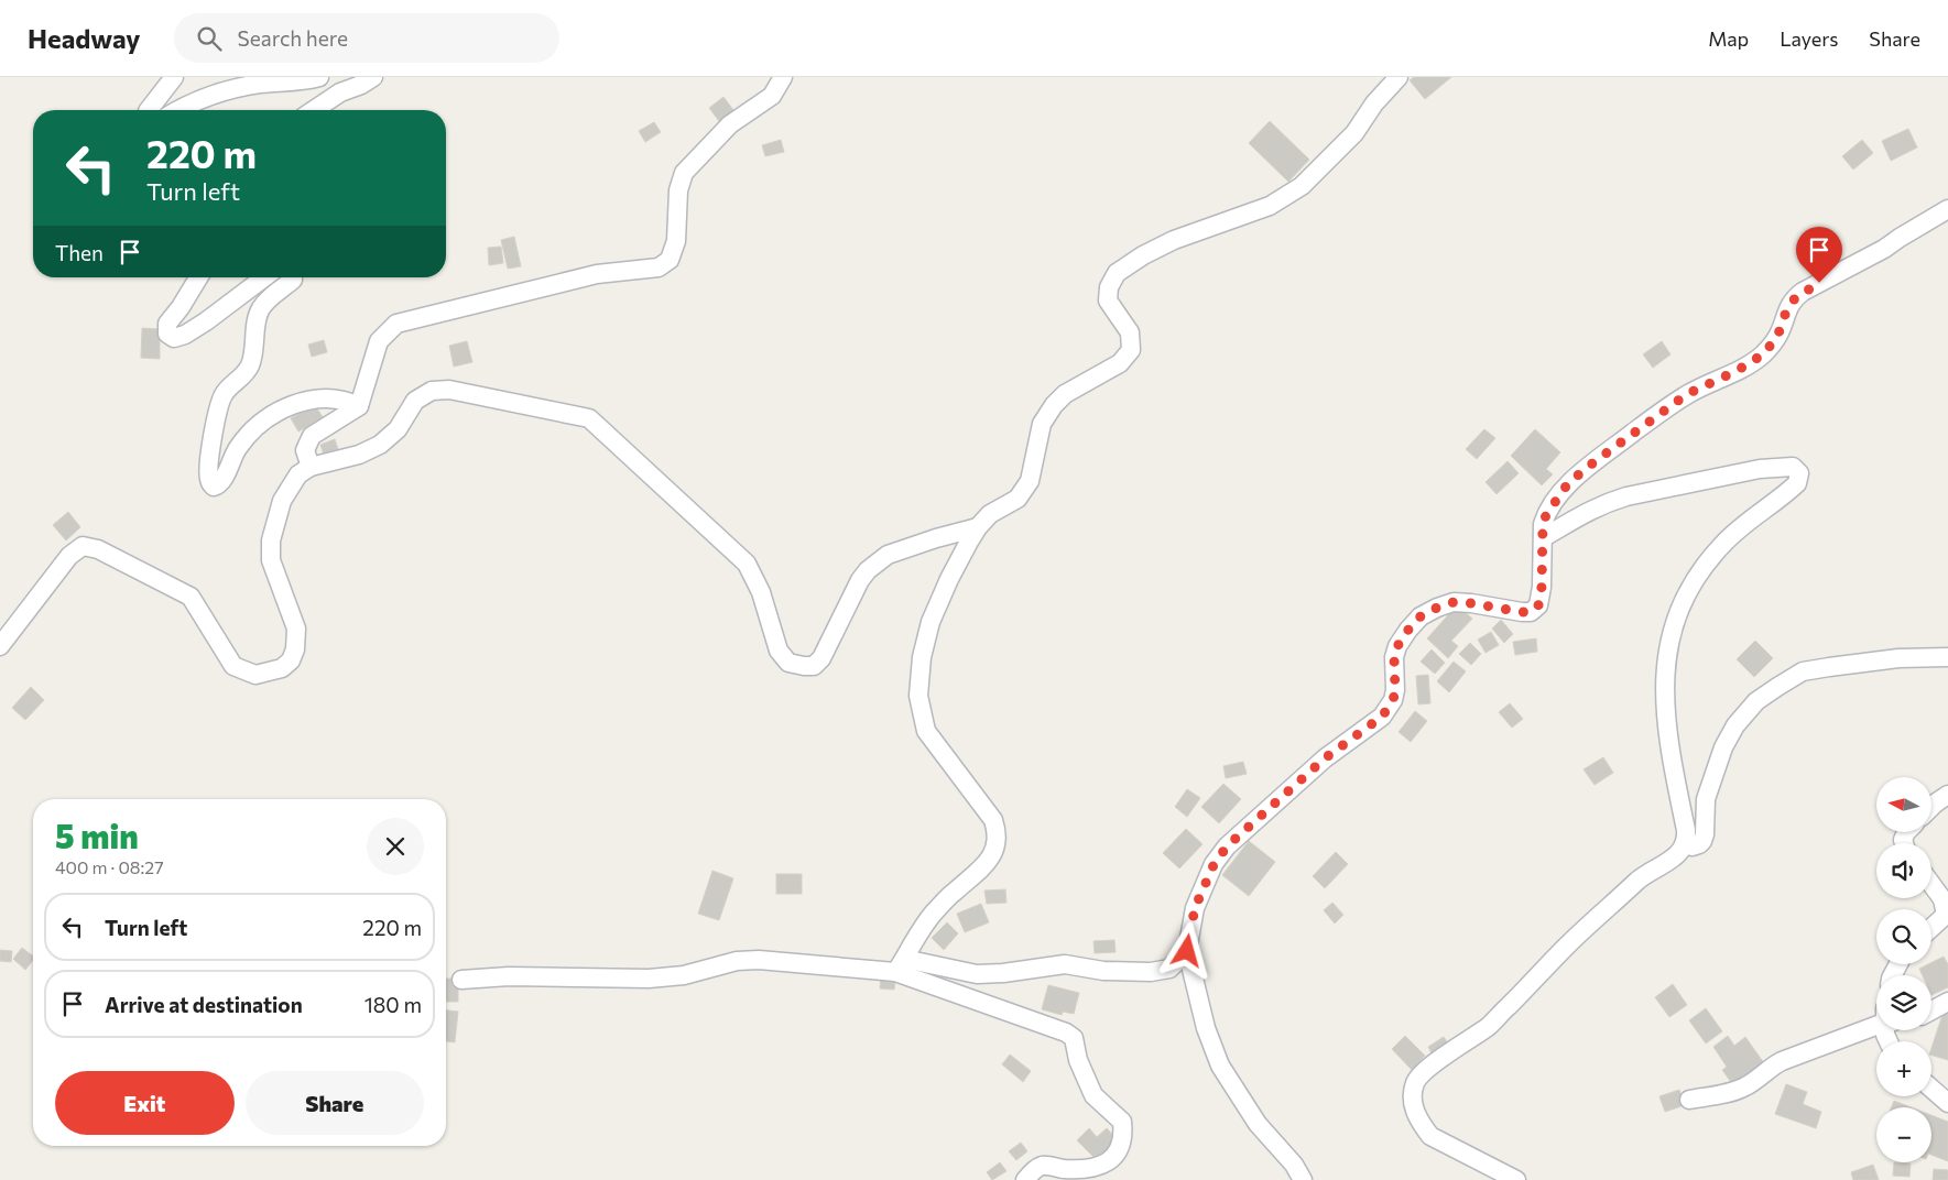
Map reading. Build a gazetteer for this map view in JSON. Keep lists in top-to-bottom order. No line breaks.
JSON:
{"north":"left","page":{"header":"Headway","search":"Search here","nav":["Map","Layers","Share"],"turn":["220 m","Turn left"],"then":"Then","map_buttons":["+","−"],"heading":["5 min","400 m · 08:27"],"list":[{"name":"Turn left","value":"220 m"},{"name":"Arrive at destination","value":"180 m"}],"buttons":["Exit","Share"]}}
